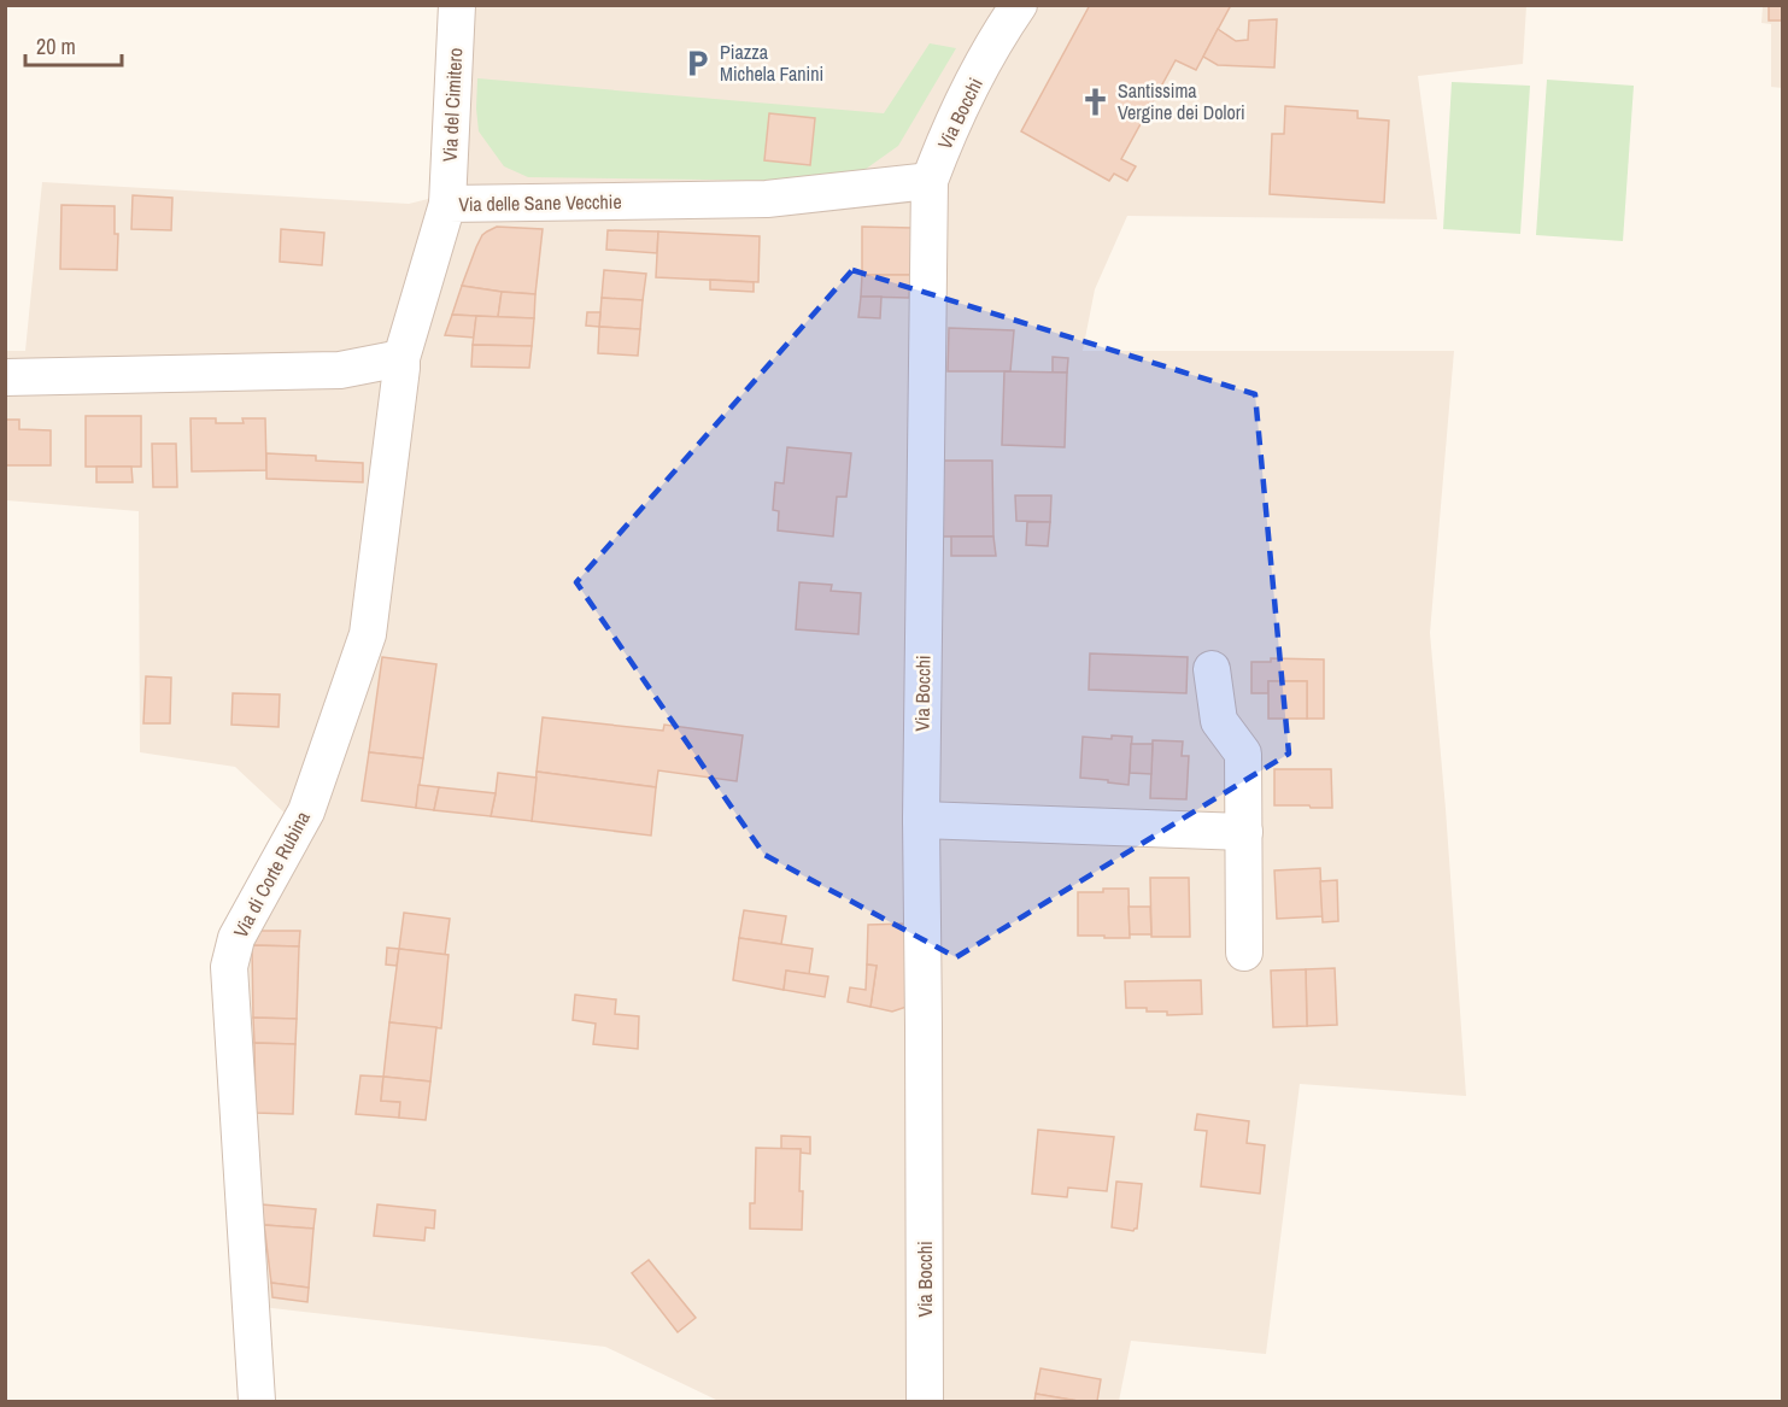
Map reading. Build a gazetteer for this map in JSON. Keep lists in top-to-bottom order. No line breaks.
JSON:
{"streets":{"street":["Via del Cimitero","Via Bocchi","Via delle Sane Vecchie","Via di Corte Rubina"]},"crossings":[["Via del Cimitero","Via delle Sane Vecchie"],["Via Bocchi","Via delle Sane Vecchie"],["Via delle Sane Vecchie","Via di Corte Rubina"]],"places":{"parking":["Piazza Michela Fanini"],"church":["Santissima Vergine dei Dolori"]},"scale_bar":"20 m"}
